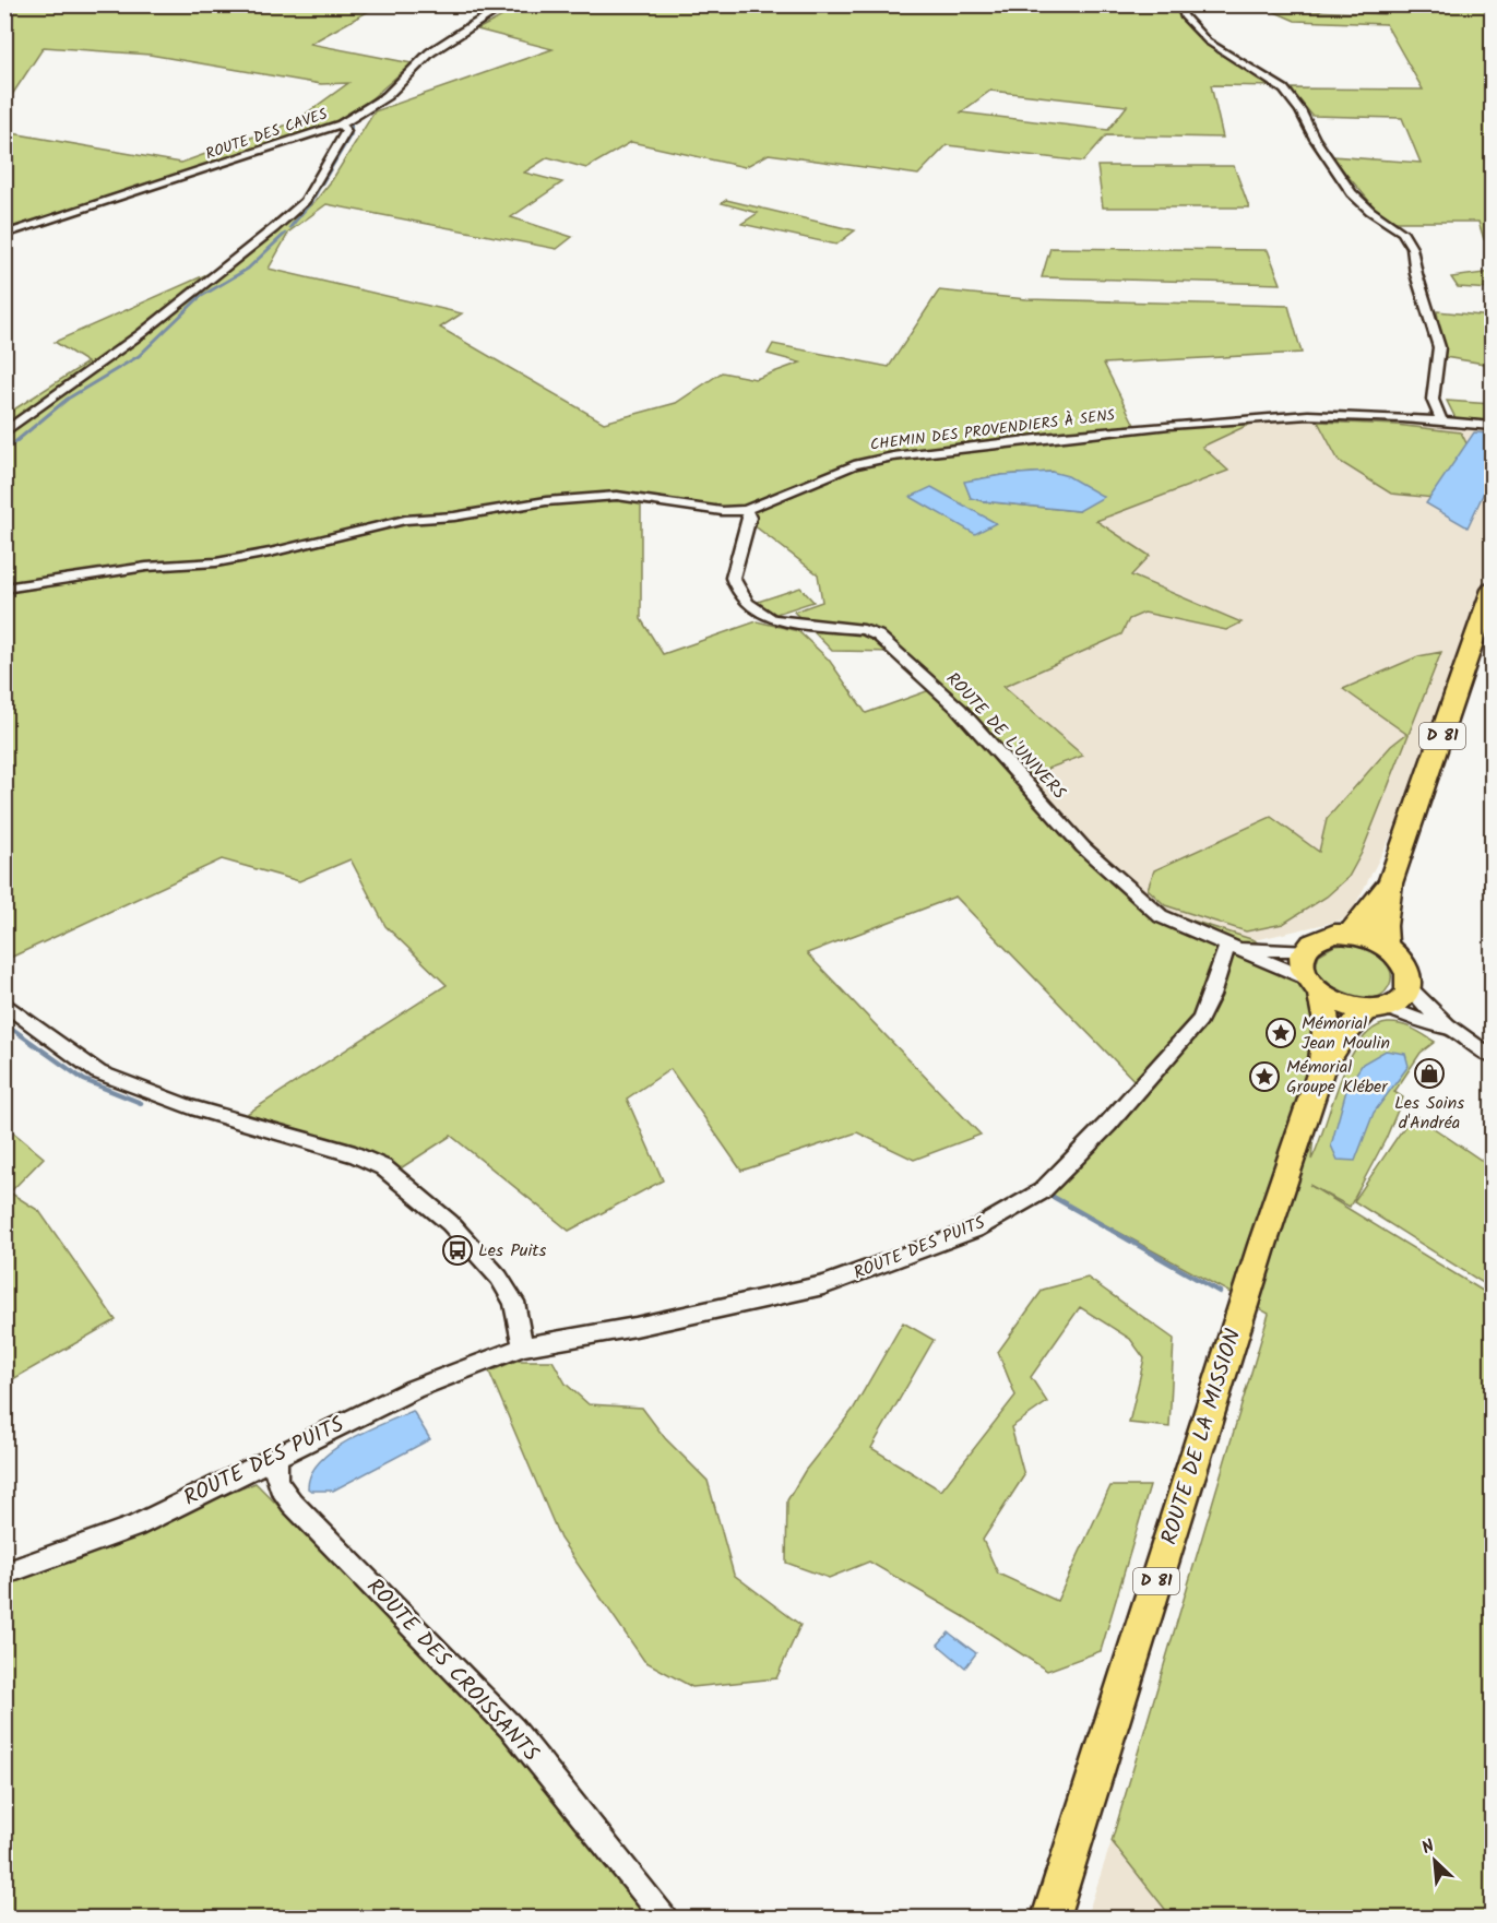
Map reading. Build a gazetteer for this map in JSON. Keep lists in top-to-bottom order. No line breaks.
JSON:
{"streets":{"main road":["D 81","ROUTE DE LA MISSION"],"street":["ROUTE DES CAVES","CHEMIN DES PROVENDIERS À SENS","ROUTE DE L'UNIVERS","ROUTE DES PUITS","ROUTE DES CROISSANTS"]},"crossings":[["CHEMIN DES PROVENDIERS À SENS","ROUTE DE L'UNIVERS"],["ROUTE DE L'UNIVERS","D 81"],["ROUTE DE L'UNIVERS","ROUTE DES PUITS"],["D 81","ROUTE DE LA MISSION"],["ROUTE DES PUITS","ROUTE DES CROISSANTS"]],"places":{"place":["Mémorial Jean Moulin","Mémorial Groupe Kléber"],"shop":["Les Soins d'Andréa"],"bus stop":["Les Puits"]},"north":"top left"}
